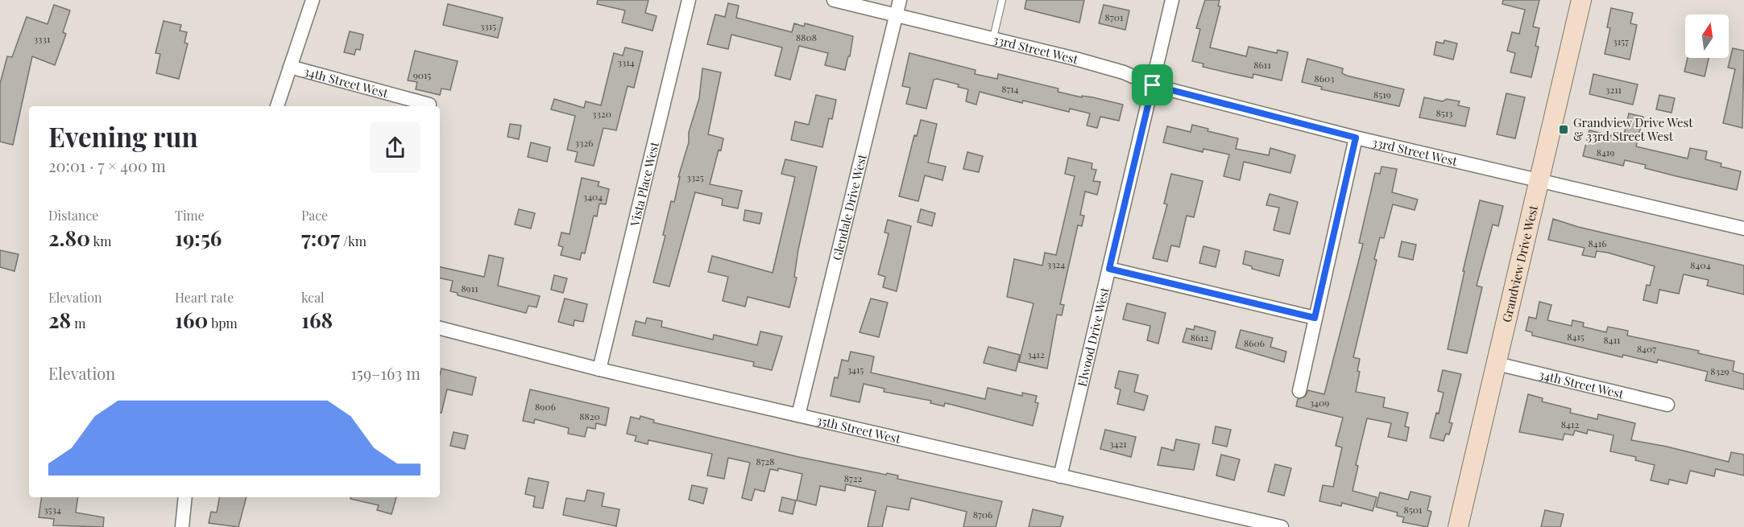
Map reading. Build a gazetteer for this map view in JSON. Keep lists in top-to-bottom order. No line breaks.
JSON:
{"streets":{"street":["33rd Street West","34th Street West","Vista Place West","Glendale Drive West","Grandview Drive West","Elwood Drive West","35th Street West"]},"crossings":[["33rd Street West","Glendale Drive West"],["33rd Street West","Grandview Drive West"],["33rd Street West","Elwood Drive West"],["34th Street West","Grandview Drive West"],["Vista Place West","35th Street West"],["Glendale Drive West","35th Street West"],["Elwood Drive West","35th Street West"]],"places":{"transit":["Grandview Drive West & 33rd Street West"]},"house_numbers":["8701","3315","8808","3331","3157","3314","8611","9015","8603","8714","3211","8519","8513","3320","3326","8419","3325","3404","8416","3324","8404","8911","8415","8612","8411","8606","8407","3412","3415","8329","3409","8906","8820","8412","3421","8728","8722","3534","8501","8706"],"north":"top","page":{"heading":["Evening run","20:01 · 7 × 400 m"],"stats":[["Distance","2.80 km"],["Time","19:56"],["Pace","7:07 /km"],["Elevation","28 m"],["Heart rate","160 bpm"],["kcal","168"]],"chart":["Elevation","159–163 m"]}}
